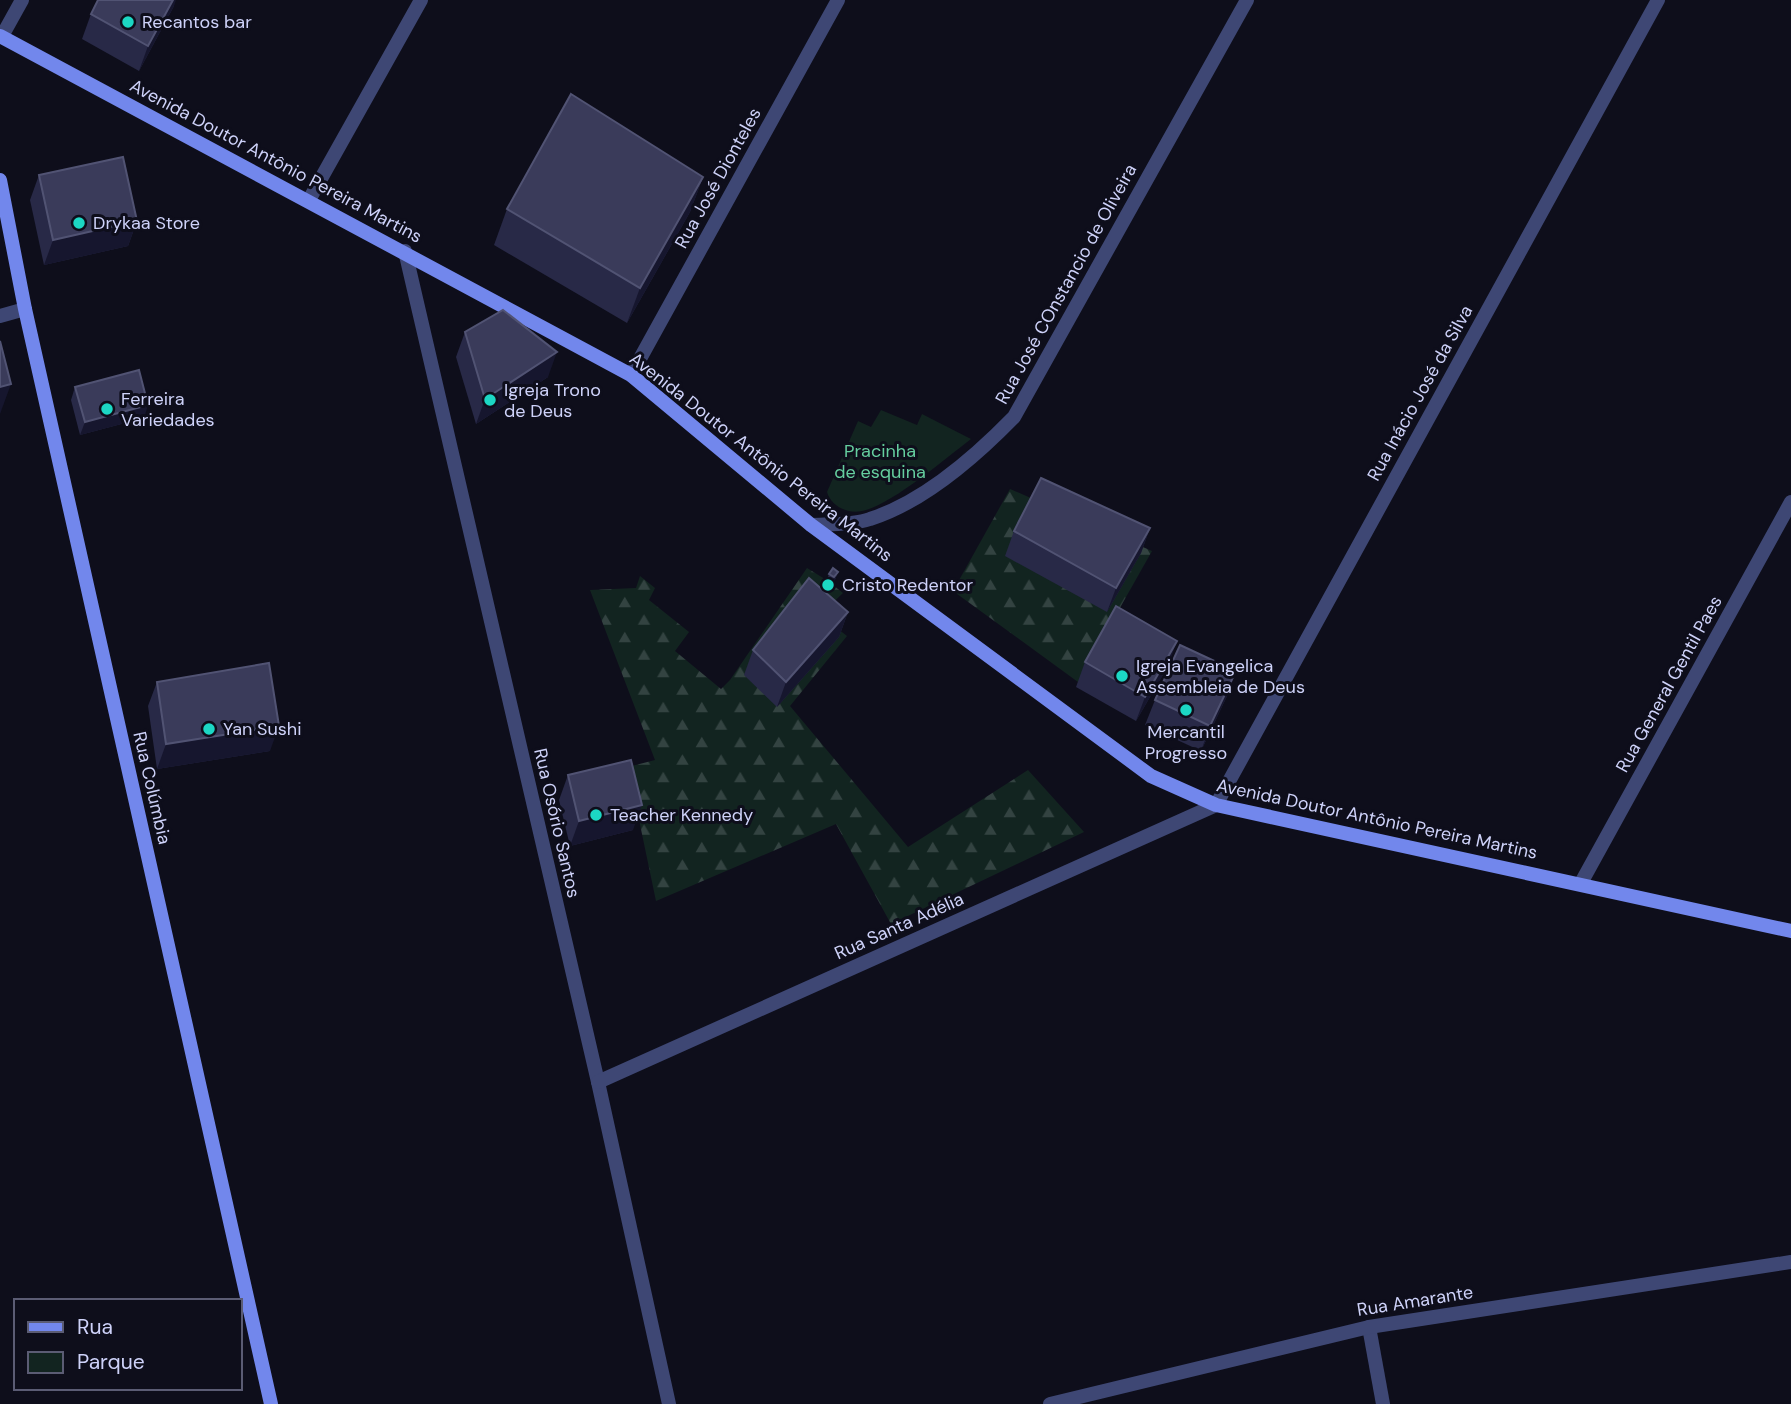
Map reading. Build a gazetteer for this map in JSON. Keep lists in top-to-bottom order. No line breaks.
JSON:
{"streets":{"street":["Avenida Doutor Antônio Pereira Martins","Rua José Dionteles","Rua José COnstancio de Oliveira","Rua Inácio José da Silva","Rua General Gentil Paes","Rua Colúmbia","Rua Osório Santos","Rua Santa Adélia","Rua Amarante"]},"crossings":[["Avenida Doutor Antônio Pereira Martins","Rua José Dionteles"],["Avenida Doutor Antônio Pereira Martins","Rua José COnstancio de Oliveira"],["Avenida Doutor Antônio Pereira Martins","Rua Inácio José da Silva"],["Avenida Doutor Antônio Pereira Martins","Rua General Gentil Paes"],["Avenida Doutor Antônio Pereira Martins","Rua Osório Santos"],["Avenida Doutor Antônio Pereira Martins","Rua Santa Adélia"],["Rua Inácio José da Silva","Rua Santa Adélia"],["Rua Osório Santos","Rua Santa Adélia"]],"parks":["Pracinha de esquina"],"places":["Recantos bar","Drykaa Store","Igreja Trono de Deus","Ferreira Variedades","Cristo Redentor","Igreja Evangelica Assembleia de Deus","Mercantil Progresso","Yan Sushi","Teacher Kennedy"],"legend":["Rua","Parque"]}
